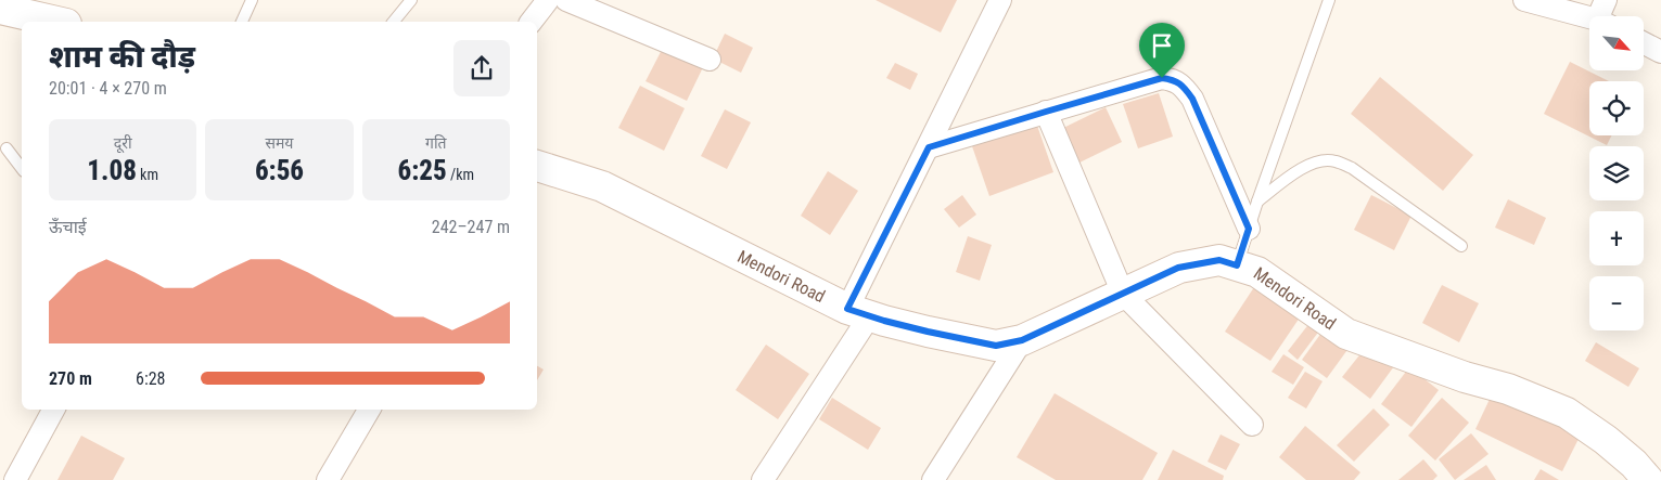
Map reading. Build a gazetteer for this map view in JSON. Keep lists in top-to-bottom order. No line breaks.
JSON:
{"streets":{"main road":["Mendori Road"]},"north":"bottom right","page":{"map_buttons":["+","−"],"heading":["शाम की दौड़","20:01 · 4 × 270 m"],"stats":[["दूरी","1.08 km"],["समय","6:56"],["गति","6:25 /km"]],"chart":["ऊँचाई","242–247 m"],"list":[{"name":"270 m","note":"6:28"}]}}
